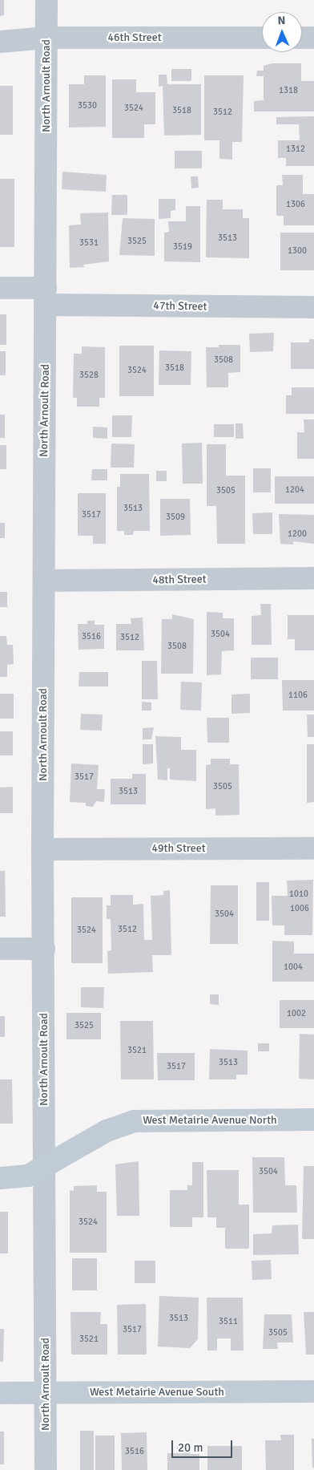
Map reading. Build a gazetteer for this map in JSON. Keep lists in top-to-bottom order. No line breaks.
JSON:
{"streets":{"main road":["West Metairie Avenue North","West Metairie Avenue South"],"street":["46th Street","North Arnoult Road","47th Street","48th Street","49th Street"]},"crossings":[["46th Street","North Arnoult Road"],["North Arnoult Road","47th Street"],["North Arnoult Road","48th Street"],["North Arnoult Road","49th Street"],["North Arnoult Road","West Metairie Avenue North"],["North Arnoult Road","West Metairie Avenue South"]],"house_numbers":["1318","3530","3524","3518","3512","1312","1306","3513","3525","3531","3519","1300","3508","3518","3524","3528","1204","3505","3513","3517","3509","1200","3504","3516","3512","3508","1106","3517","3505","3513","1010","1006","3504","3512","3524","1004","1002","3525","3521","3513","3517","3504","3524","3513","3511","3517","3505","3521","3516"],"scale_bar":"20 m","north":"top"}
